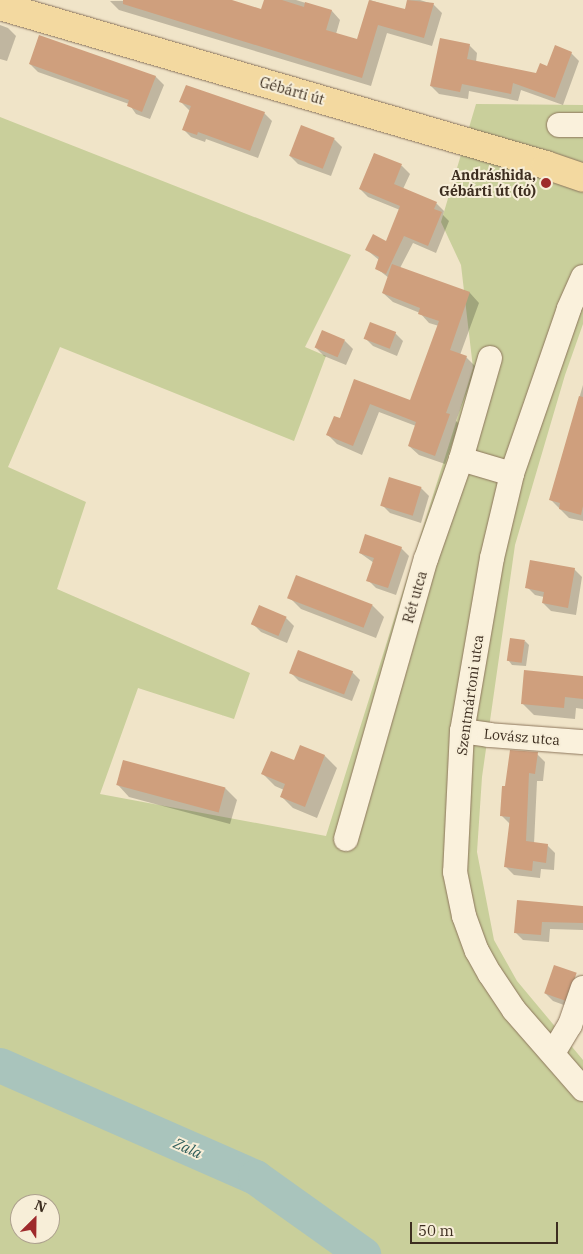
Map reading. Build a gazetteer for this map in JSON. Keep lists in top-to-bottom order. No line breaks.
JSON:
{"streets":{"main road":["Gébárti út"],"street":["Rét utca","Szentmártoni utca","Lovász utca"]},"crossings":[["Szentmártoni utca","Lovász utca"]],"water":["Zala"],"places":["Andráshida, Gébárti út (tó)"],"scale_bar":"50 m","north":"top right"}
